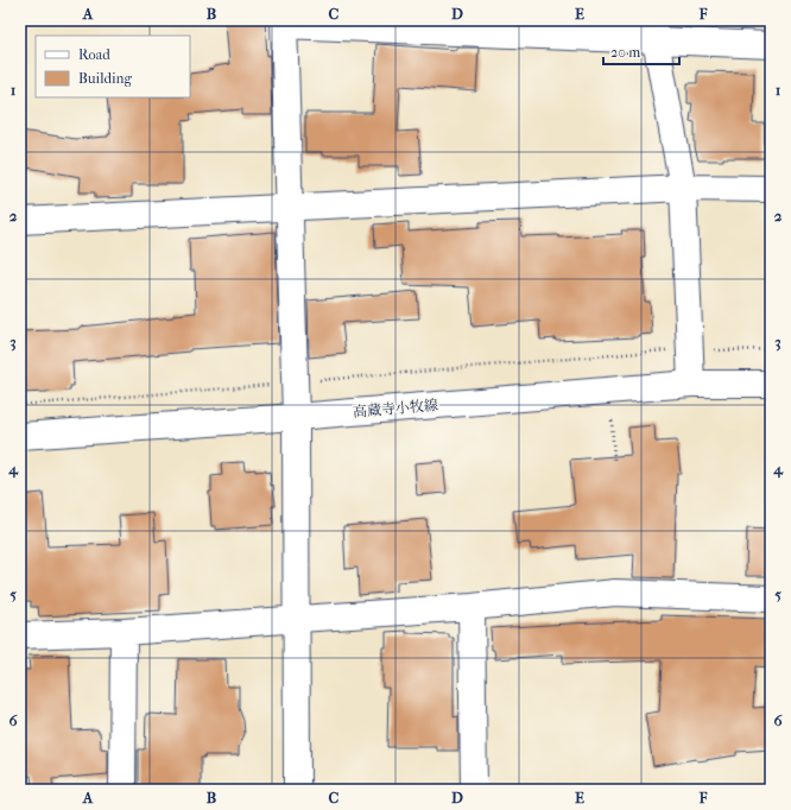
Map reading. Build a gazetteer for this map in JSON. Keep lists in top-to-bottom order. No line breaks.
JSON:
{"streets":{"street":["高蔵寺小牧線"]},"legend":["Road","Building"],"scale_bar":"20 m","grid":{"columns":["A","B","C","D","E","F"],"rows":["1","2","3","4","5","6"]}}
